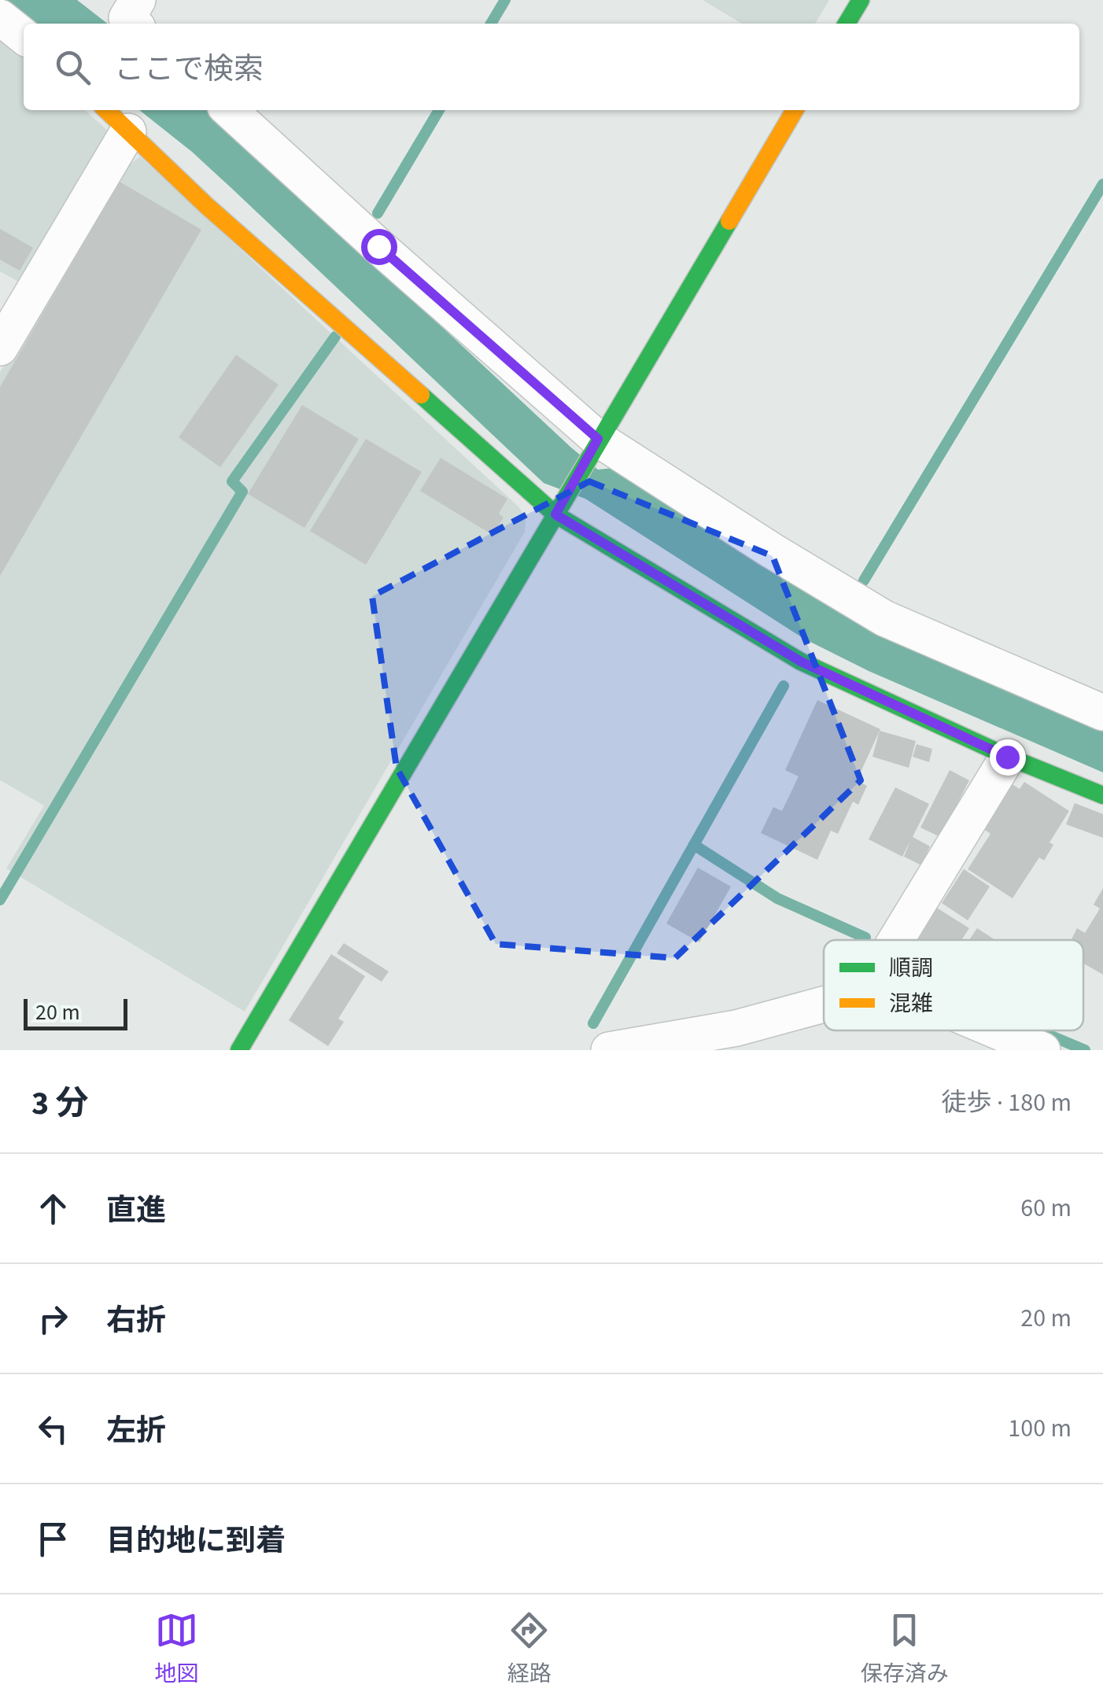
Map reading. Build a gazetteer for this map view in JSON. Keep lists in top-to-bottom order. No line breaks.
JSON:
{"legend":["順調","混雑"],"scale_bar":"20 m","page":{"search":"ここで検索","scale":"20 m","heading":["3 分","徒歩 · 180 m"],"list":[["直進","60 m"],["右折","20 m"],["左折","100 m"],"目的地に到着"],"nav":["地図","経路","保存済み"]}}
